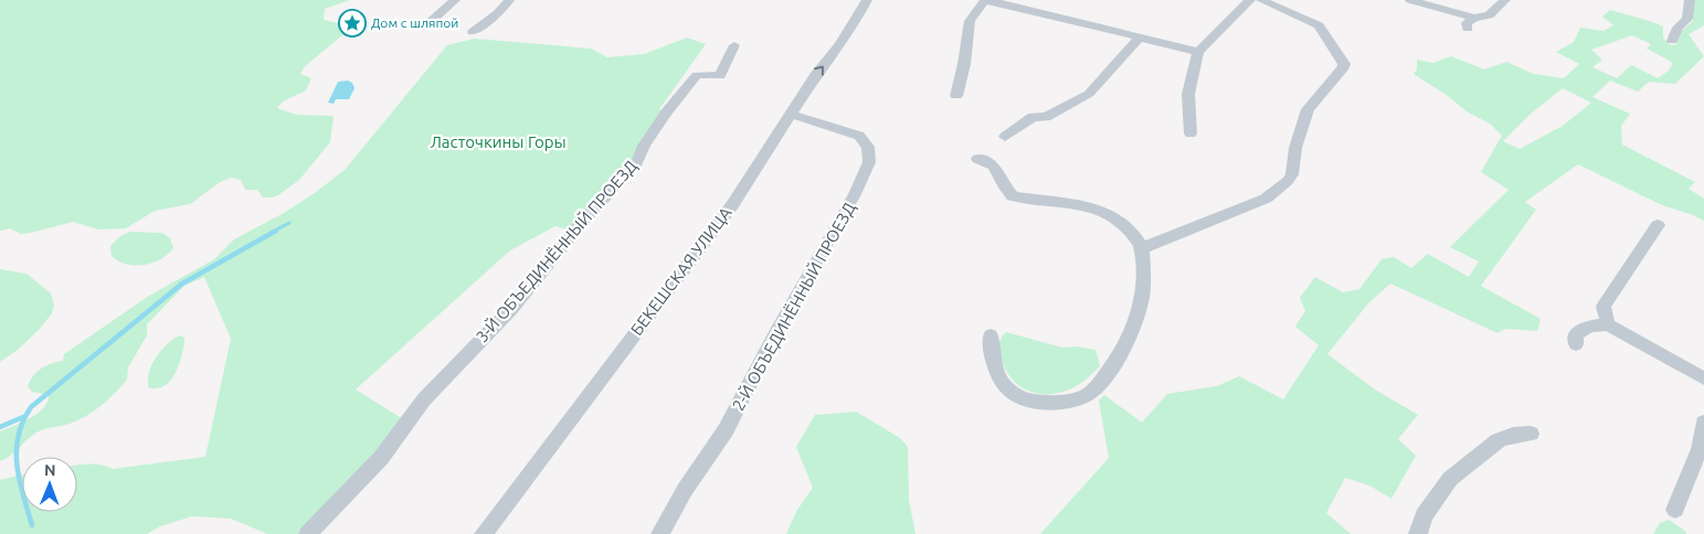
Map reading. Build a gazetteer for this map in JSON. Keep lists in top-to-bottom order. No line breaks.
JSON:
{"streets":{"street":["3-Й ОБЪЕДИНЁННЫЙ ПРОЕЗД","БЕКЕШСКАЯ УЛИЦА","2-Й ОБЪЕДИНЁННЫЙ ПРОЕЗД"]},"crossings":[["БЕКЕШСКАЯ УЛИЦА","2-Й ОБЪЕДИНЁННЫЙ ПРОЕЗД"]],"parks":["Ласточкины Горы"],"places":{"place":["Дом с шляпой"]},"north":"top"}
